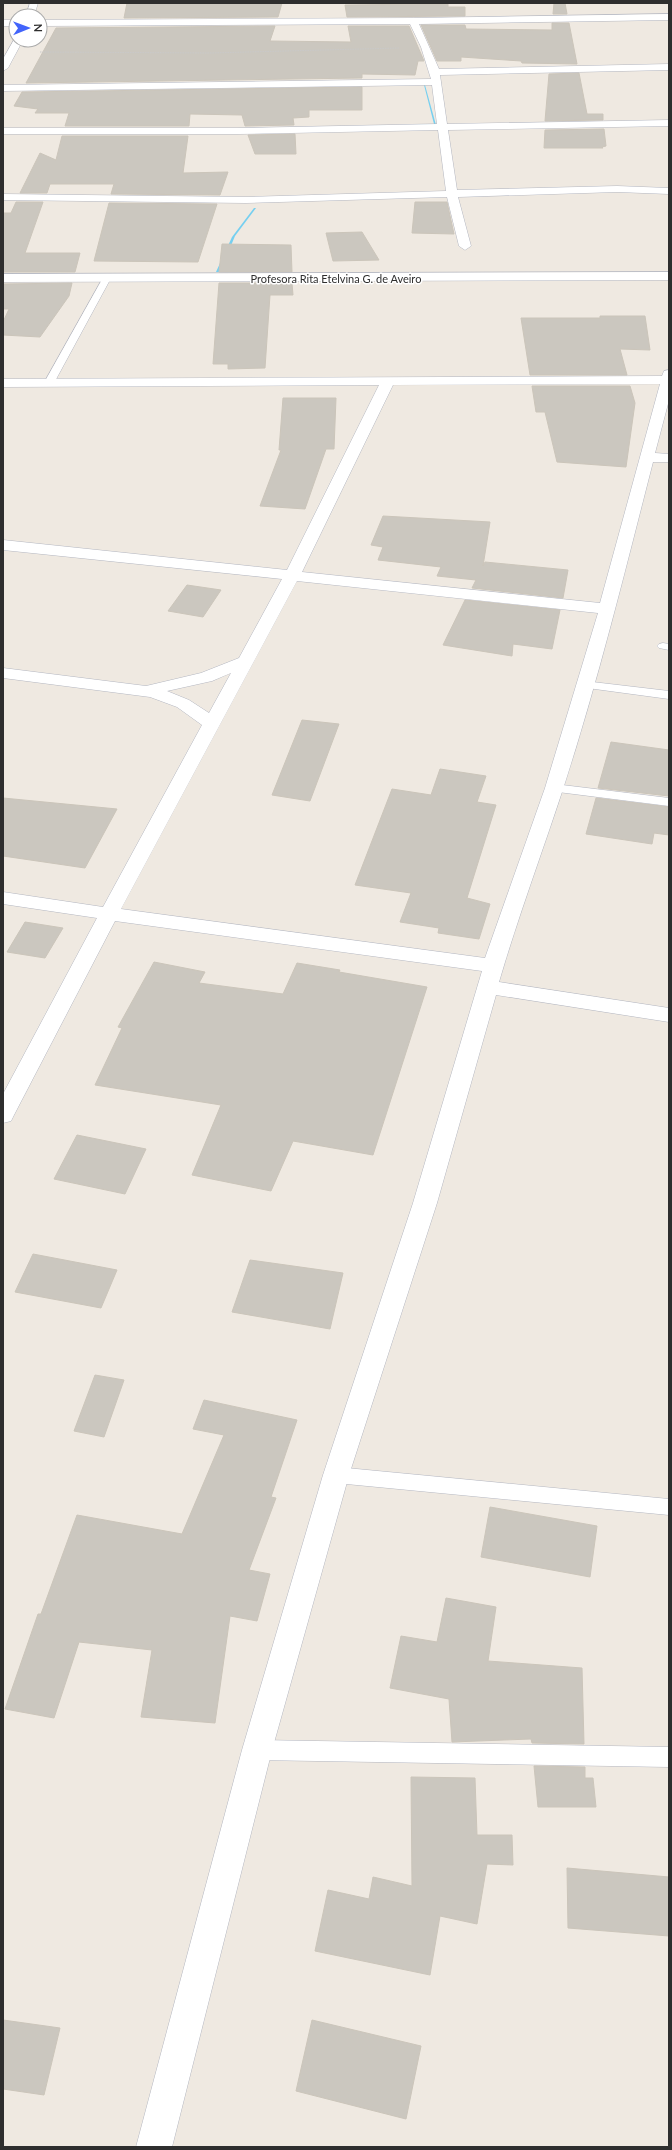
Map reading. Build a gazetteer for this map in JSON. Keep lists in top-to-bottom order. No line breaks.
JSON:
{"streets":{"street":["Profesora Rita Etelvina G. de Aveiro"]},"north":"right"}
